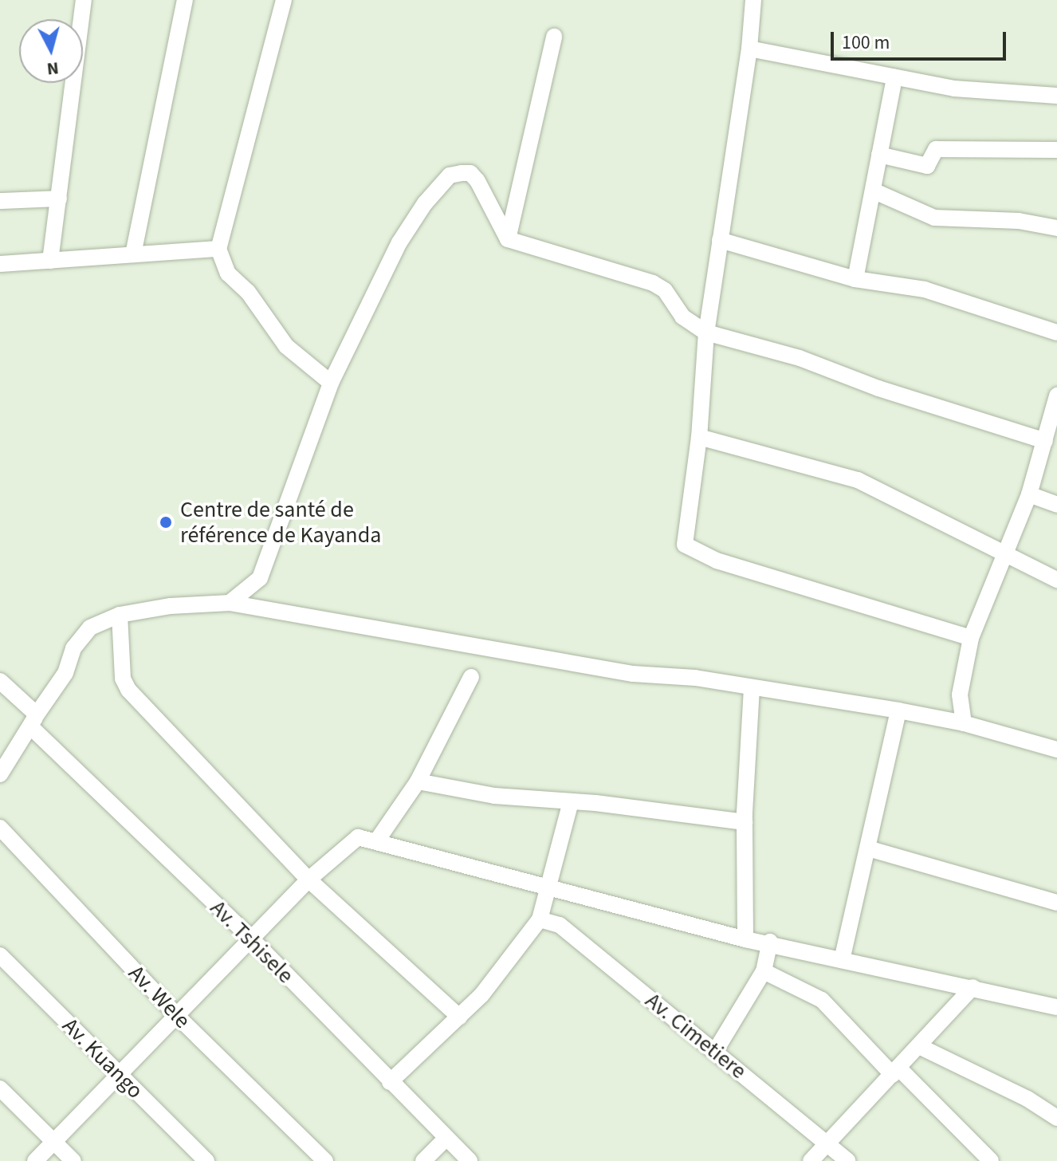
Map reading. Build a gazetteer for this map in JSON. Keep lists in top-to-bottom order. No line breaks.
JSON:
{"streets":{"street":["Av. Tshisele","Av. Wele","Av. Cimetiere","Av. Kuango"]},"places":["Centre de santé de référence de Kayanda"],"scale_bar":"100 m","north":"bottom"}
